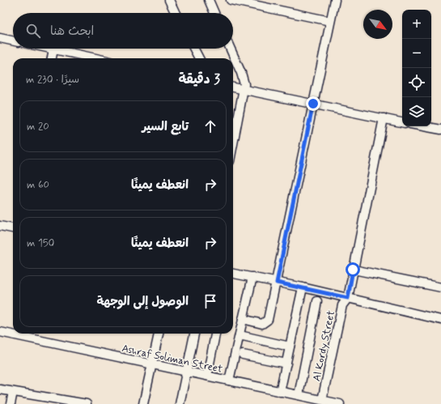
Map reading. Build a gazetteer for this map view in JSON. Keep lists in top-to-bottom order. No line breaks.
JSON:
{"streets":{"street":["Al Kordy Street","Ashraf Soliman Street"]},"crossings":[["Al Kordy Street","Ashraf Soliman Street"]],"north":"bottom right","page":{"map_buttons":["+","−"],"search":"ابحث هنا","heading":["3 دقيقة","سيرًا · 230 m"],"list":[["تابع السير","20 m"],["انعطف يمينًا","60 m"],["انعطف يمينًا","150 m"],"الوصول إلى الوجهة"]}}
